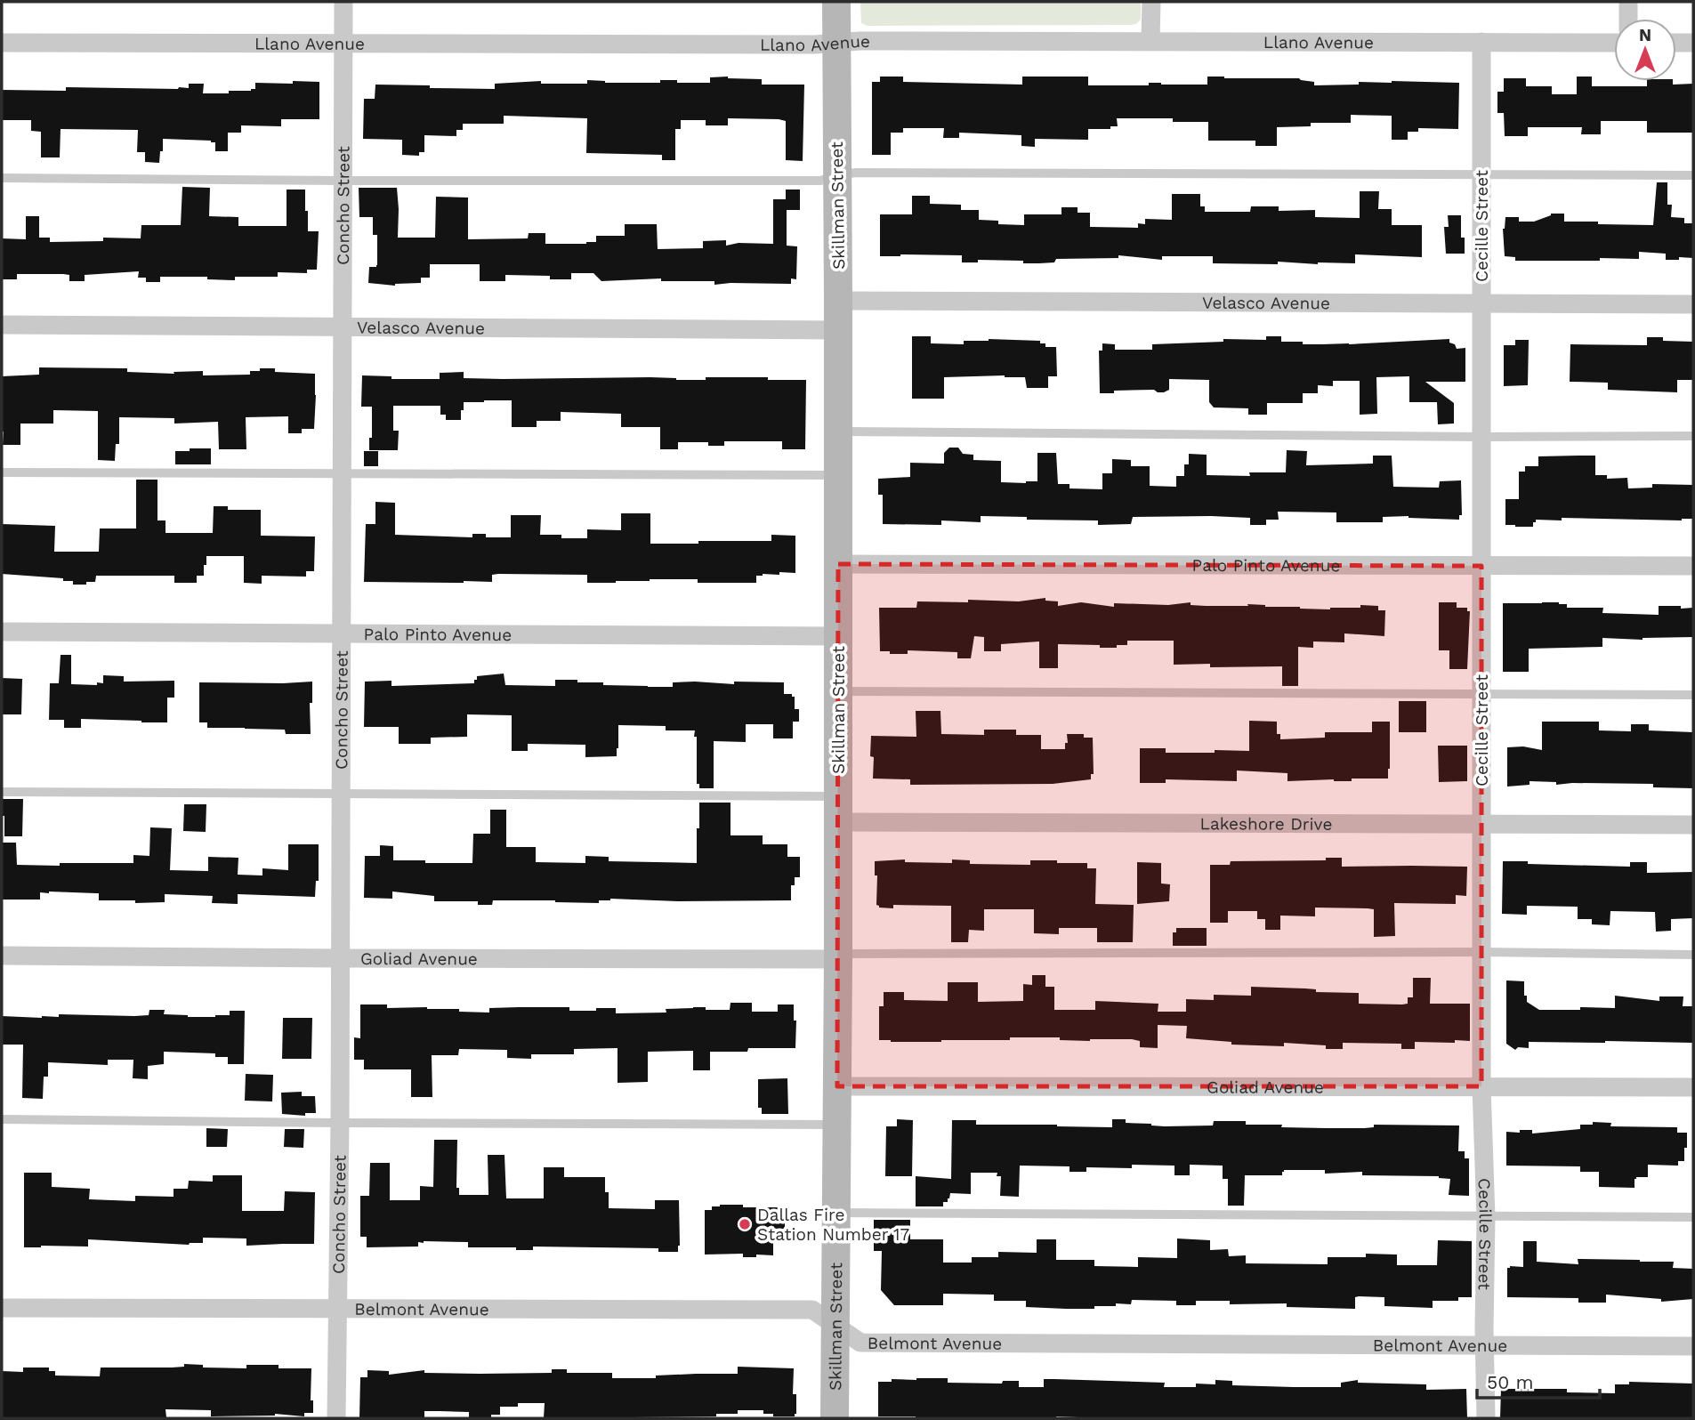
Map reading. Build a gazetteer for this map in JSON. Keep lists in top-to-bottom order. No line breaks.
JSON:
{"streets":{"main road":["Skillman Street"],"street":["Llano Avenue","Concho Street","Cecille Street","Velasco Avenue","Palo Pinto Avenue","Lakeshore Drive","Goliad Avenue","Belmont Avenue"]},"crossings":[["Llano Avenue","Concho Street"],["Llano Avenue","Skillman Street"],["Llano Avenue","Cecille Street"],["Concho Street","Velasco Avenue"],["Concho Street","Palo Pinto Avenue"],["Concho Street","Goliad Avenue"],["Concho Street","Belmont Avenue"],["Skillman Street","Velasco Avenue"],["Skillman Street","Palo Pinto Avenue"],["Skillman Street","Lakeshore Drive"],["Skillman Street","Goliad Avenue"],["Skillman Street","Belmont Avenue"],["Cecille Street","Velasco Avenue"],["Cecille Street","Palo Pinto Avenue"],["Cecille Street","Lakeshore Drive"],["Cecille Street","Goliad Avenue"],["Cecille Street","Belmont Avenue"]],"places":["Dallas Fire Station Number 17"],"scale_bar":"50 m","north":"top"}
